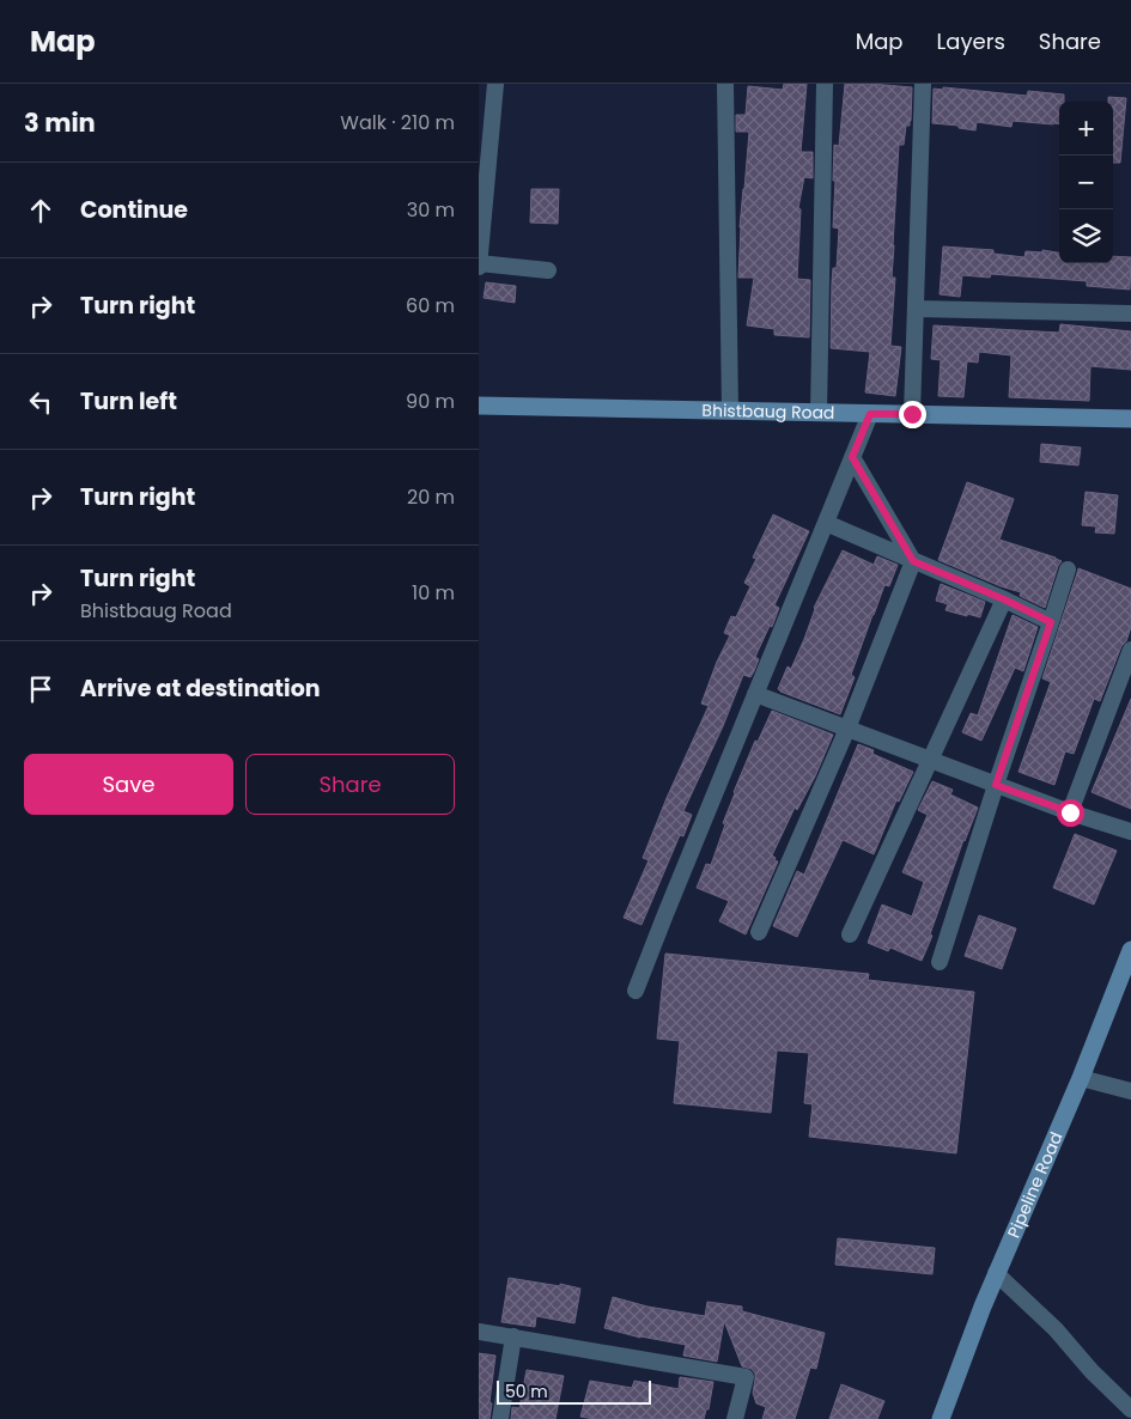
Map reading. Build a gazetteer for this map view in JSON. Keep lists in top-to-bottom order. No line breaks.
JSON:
{"streets":{"street":["Bhistbaug Road","Pipeline Road"]},"scale_bar":"50 m","page":{"header":"Map","nav":["Map","Layers","Share"],"heading":["3 min","Walk · 210 m"],"map_buttons":["+","−"],"list":[["Continue","30 m"],["Turn right","60 m"],["Turn left","90 m"],["Turn right","20 m"],["Turn right","Bhistbaug Road","10 m"],"Arrive at destination"],"buttons":["Save","Share"],"scale":"50 m"}}
